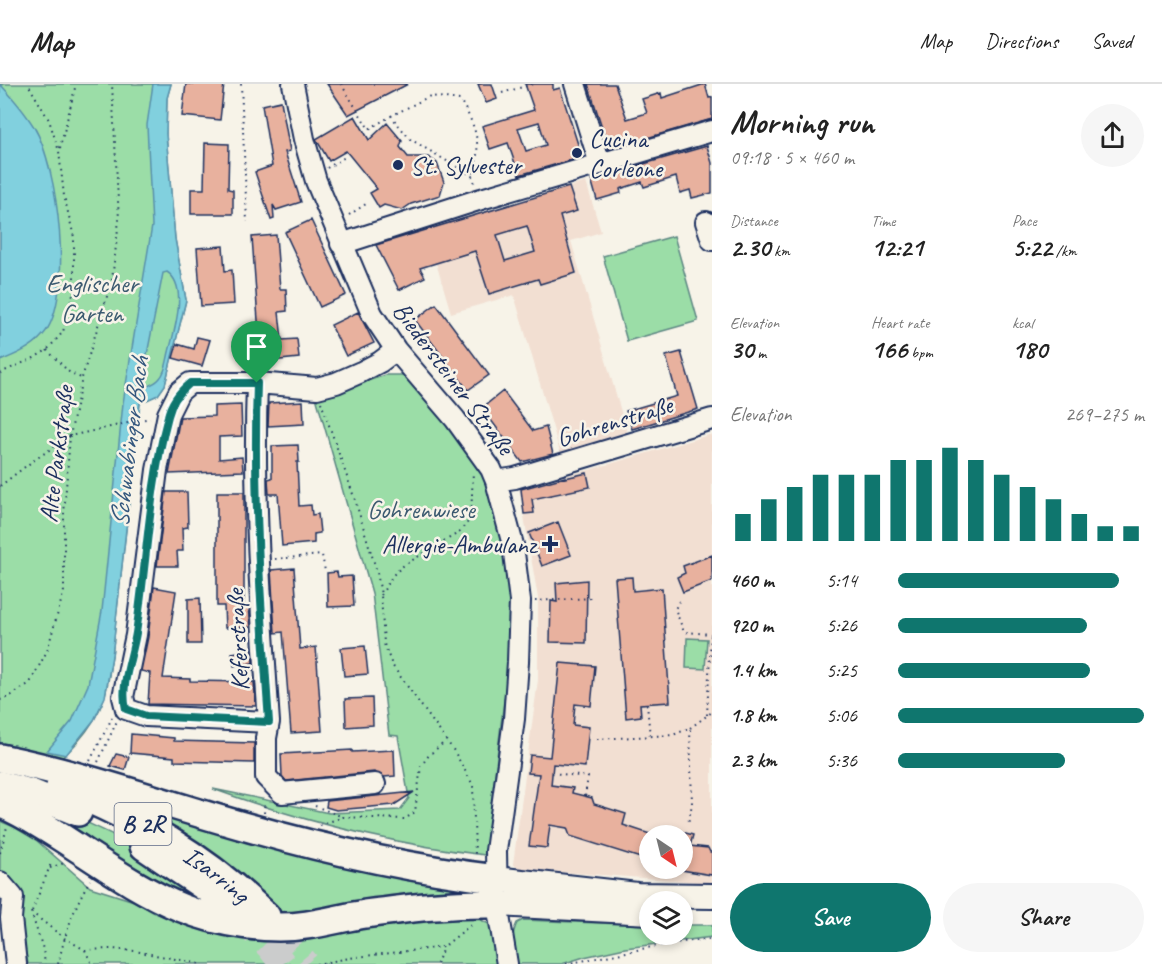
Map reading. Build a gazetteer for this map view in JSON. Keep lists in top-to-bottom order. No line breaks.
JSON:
{"streets":{"highway":["B 2R","Isarring"],"street":["Biedersteiner Straße","Gohrenstraße","Keferstraße"],"path":["Alte Parkstraße"]},"crossings":[["Biedersteiner Straße","Gohrenstraße"]],"water":["Schwabinger Bach"],"parks":["Englischer Garten","Gohrenwiese"],"places":{"other":["Cucina Corleone","St. Sylvester"],"health":["Allergie-Ambulanz"]},"north":"bottom right","page":{"header":"Map","nav":["Map","Directions","Saved"],"heading":["Morning run","09:18 · 5 × 460 m"],"stats":[["Distance","2.30 km"],["Time","12:21"],["Pace","5:22 /km"],["Elevation","30 m"],["Heart rate","166 bpm"],["kcal","180"]],"chart":["Elevation","269–275 m"],"list":[{"name":"460 m","note":"5:14"},{"name":"920 m","note":"5:26"},{"name":"1.4 km","note":"5:25"},{"name":"1.8 km","note":"5:06"},{"name":"2.3 km","note":"5:36"}],"buttons":["Save","Share"]}}
